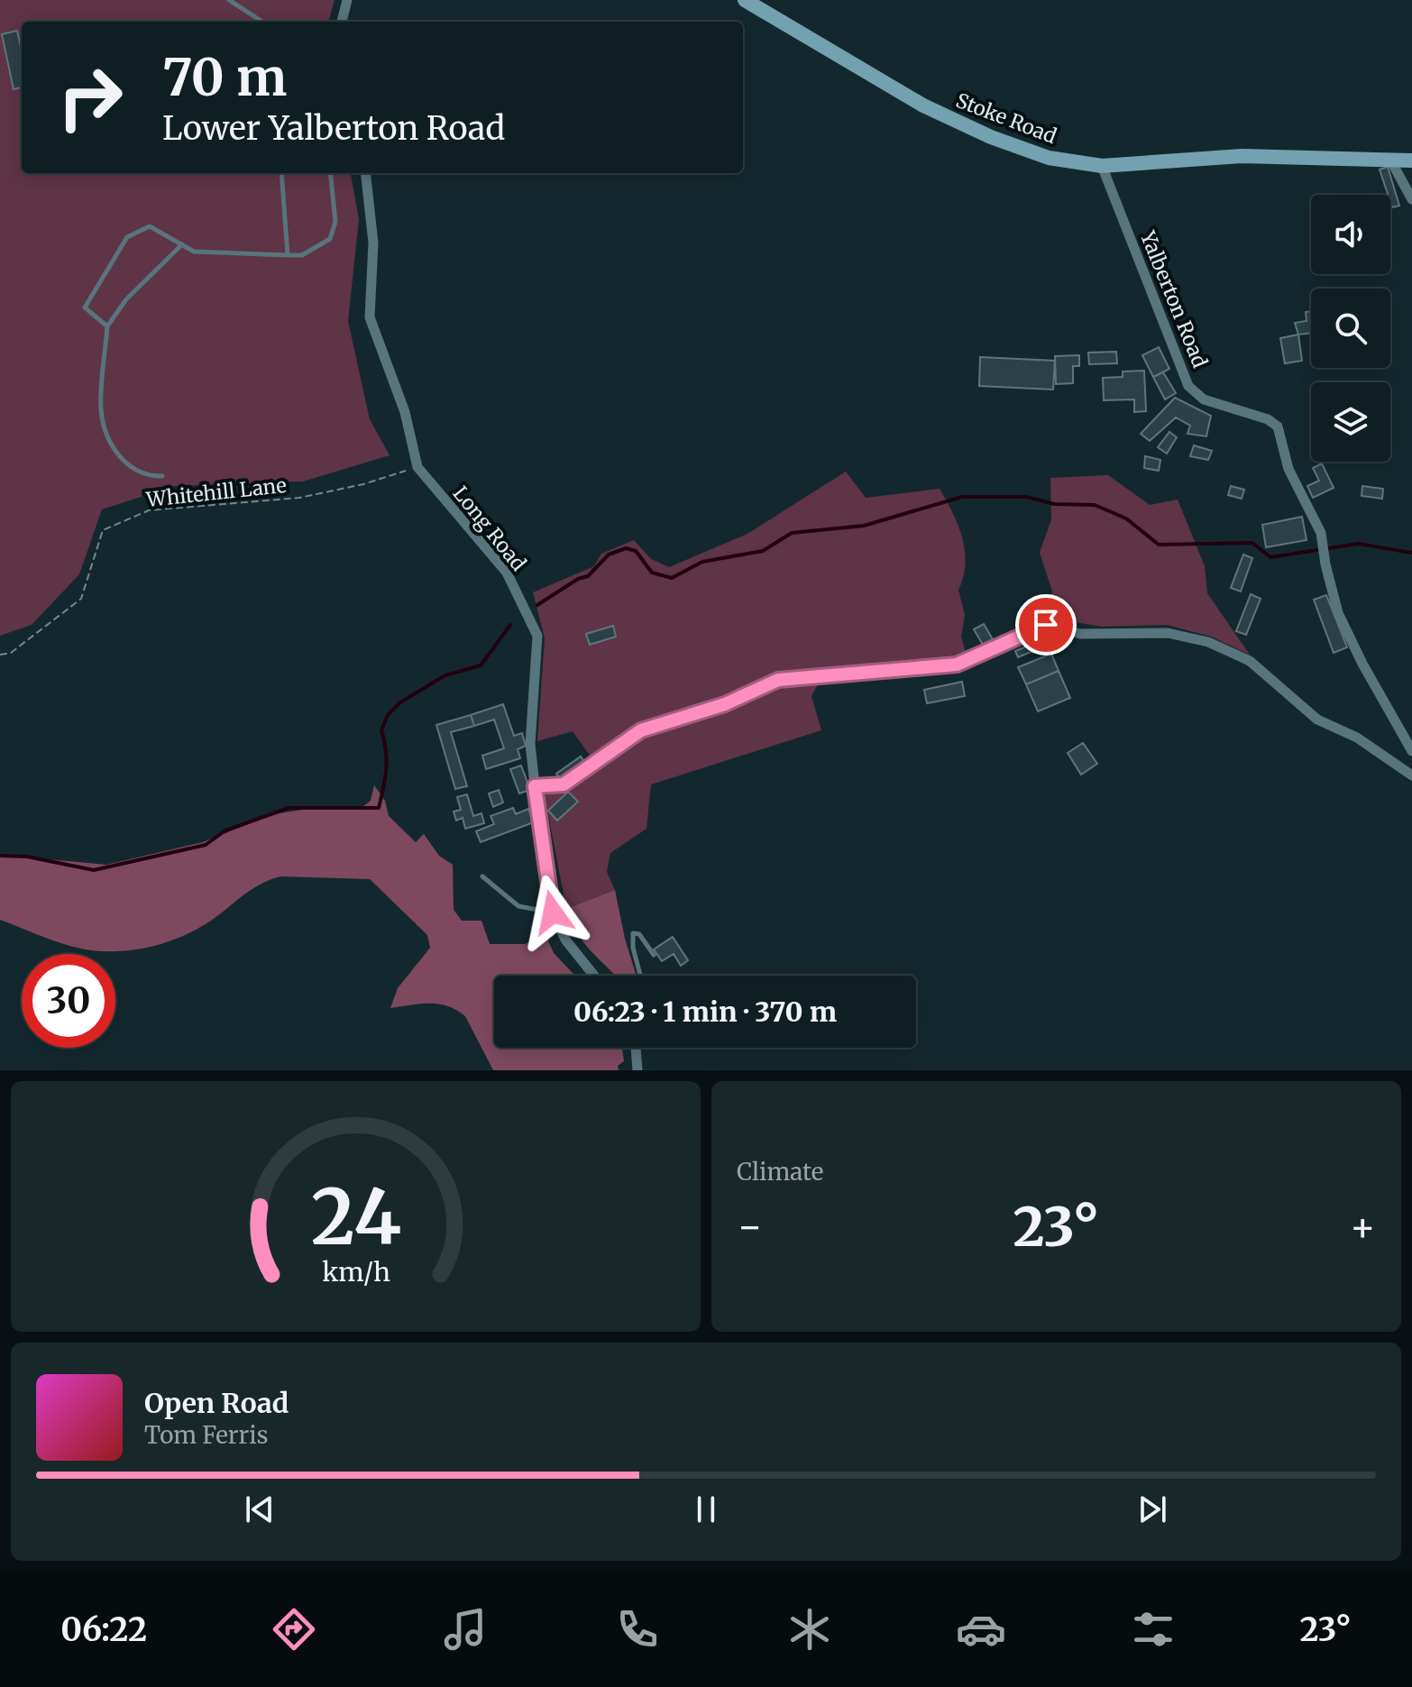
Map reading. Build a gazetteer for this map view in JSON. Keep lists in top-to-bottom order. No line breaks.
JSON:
{"streets":{"street":["Stoke Road","Yalberton Road","Long Road"],"path":["Whitehill Lane"]},"crossings":[["Stoke Road","Yalberton Road"],["Whitehill Lane","Long Road"]],"page":{"turn":["70 m","Lower Yalberton Road"],"limit":"30","trip":"06:23 · 1 min · 370 m","tile":"Climate","heat":["−","23°","+"],"song":["Open Road","Tom Ferris"],"tabs":["06:22","23°"],"gauge":["24","km/h"]}}
